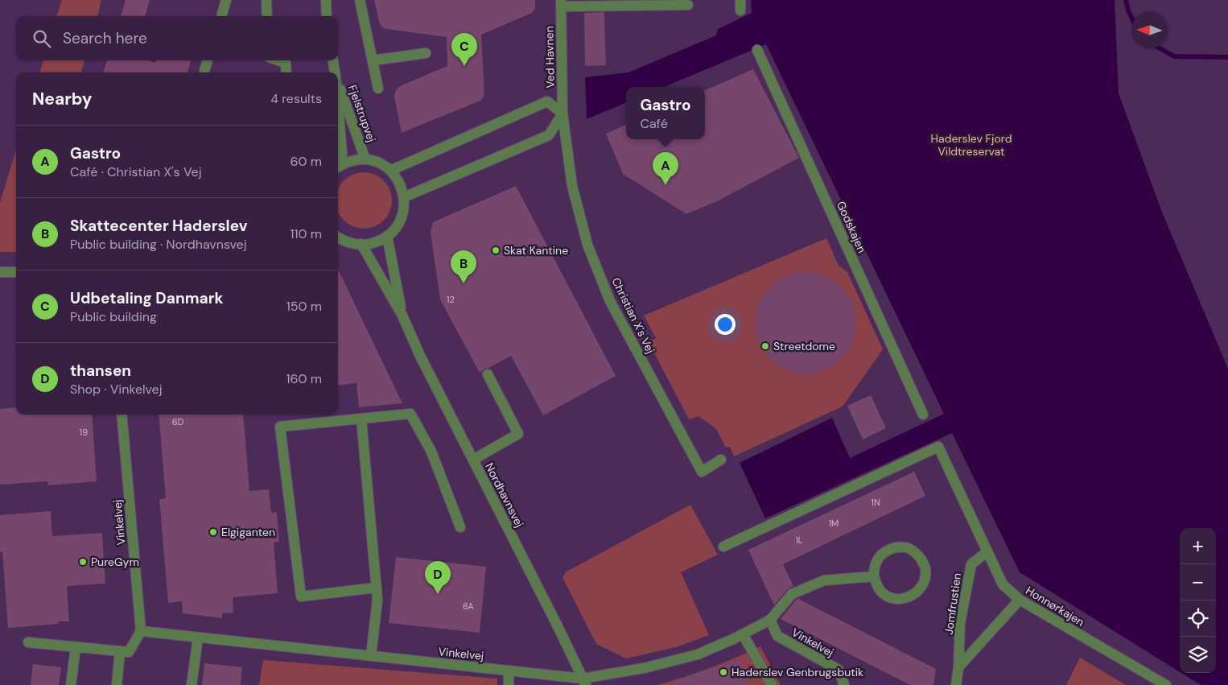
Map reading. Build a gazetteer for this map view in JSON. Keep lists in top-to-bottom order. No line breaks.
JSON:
{"streets":{"street":["Ved Havnen","Fjelstrupvej","Godskajen","Christian X's Vej","Nordhavnsvej","Vinkelvej","Jomfrustien","Honnørkajen"]},"crossings":[["Ved Havnen","Christian X's Vej"],["Nordhavnsvej","Vinkelvej"],["Jomfrustien","Honnørkajen"]],"parks":["Haderslev Fjord Vildtreservat"],"places":["Skat Kantine","Streetdome","Elgiganten","PureGym","Haderslev Genbrugsbutik"],"house_numbers":["12","6D","19","1N","1M","1L","6A"],"north":"left","page":{"search":"Search here","pins":["C","A","B","D"],"heading":["Nearby","4 results"],"popup":["Gastro","Café"],"list":[{"mark":"A","name":"Gastro","note":"Café · Christian X's Vej","value":"60 m"},{"mark":"B","name":"Skattecenter Haderslev","note":"Public building · Nordhavnsvej","value":"110 m"},{"mark":"C","name":"Udbetaling Danmark","note":"Public building","value":"150 m"},{"mark":"D","name":"thansen","note":"Shop · Vinkelvej","value":"160 m"}],"map_buttons":["+","−"]}}
